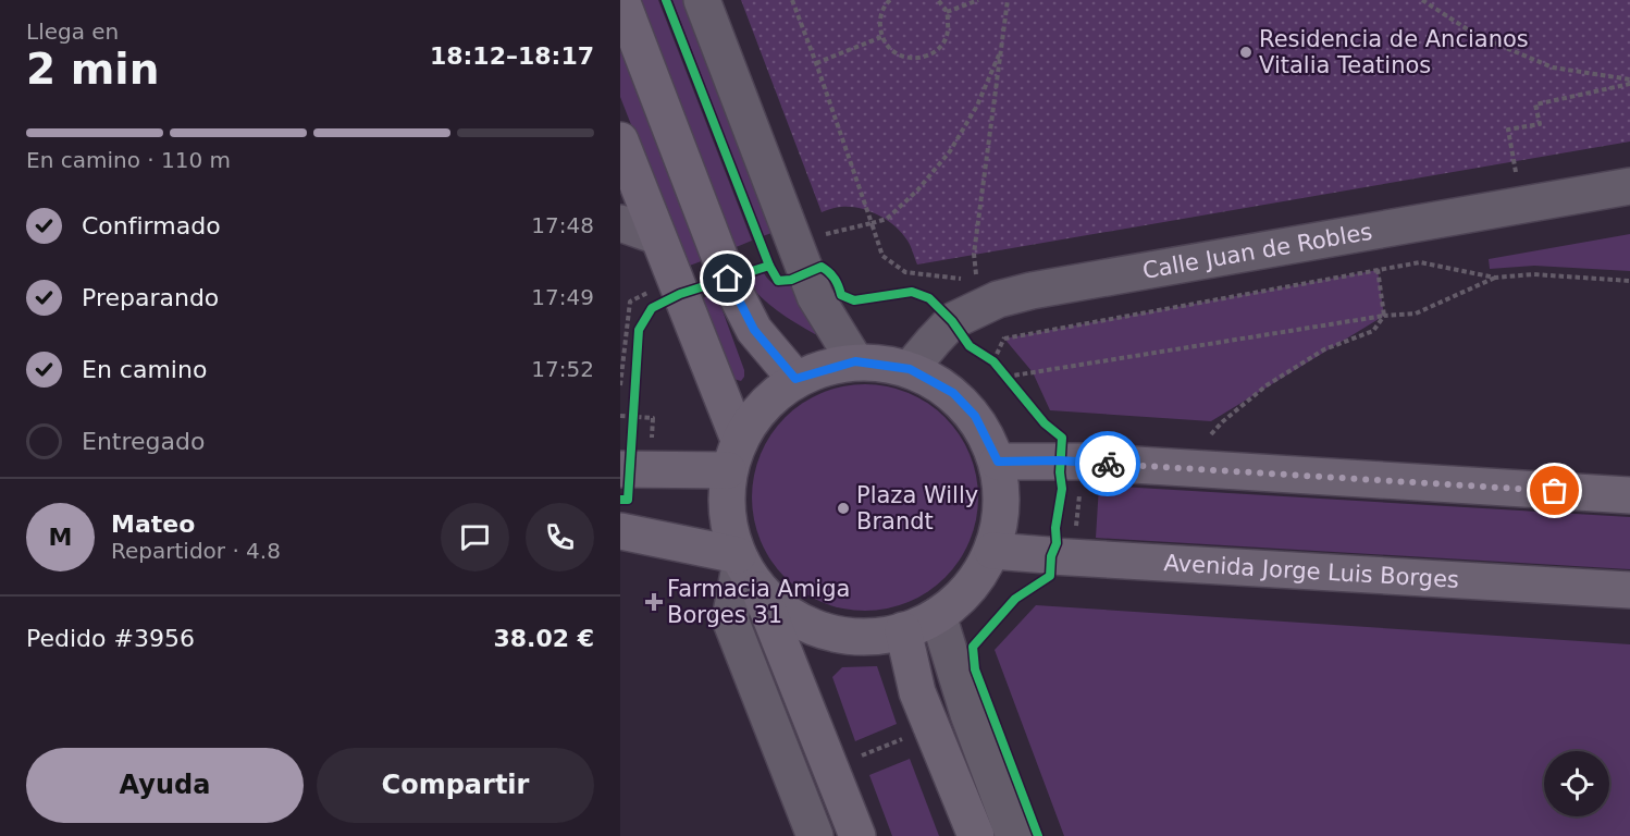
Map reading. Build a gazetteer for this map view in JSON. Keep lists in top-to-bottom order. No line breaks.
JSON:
{"streets":{"main road":["Avenida Jorge Luis Borges"],"street":["Calle Juan de Robles"]},"places":{"other":["Residencia de Ancianos Vitalia Teatinos","Plaza Willy Brandt"],"health":["Farmacia Amiga Borges 31"]},"page":{"heading":["2 min","Llega en","18:12–18:17"],"panel":["Mateo","Repartidor · 4.8","Pedido #3956","38.02 €"],"bar":"En camino · 110 m","list":[["Confirmado","17:48"],["Preparando","17:49"],["En camino","17:52"],"Entregado"],"round":"M","buttons":["Ayuda","Compartir"]}}
